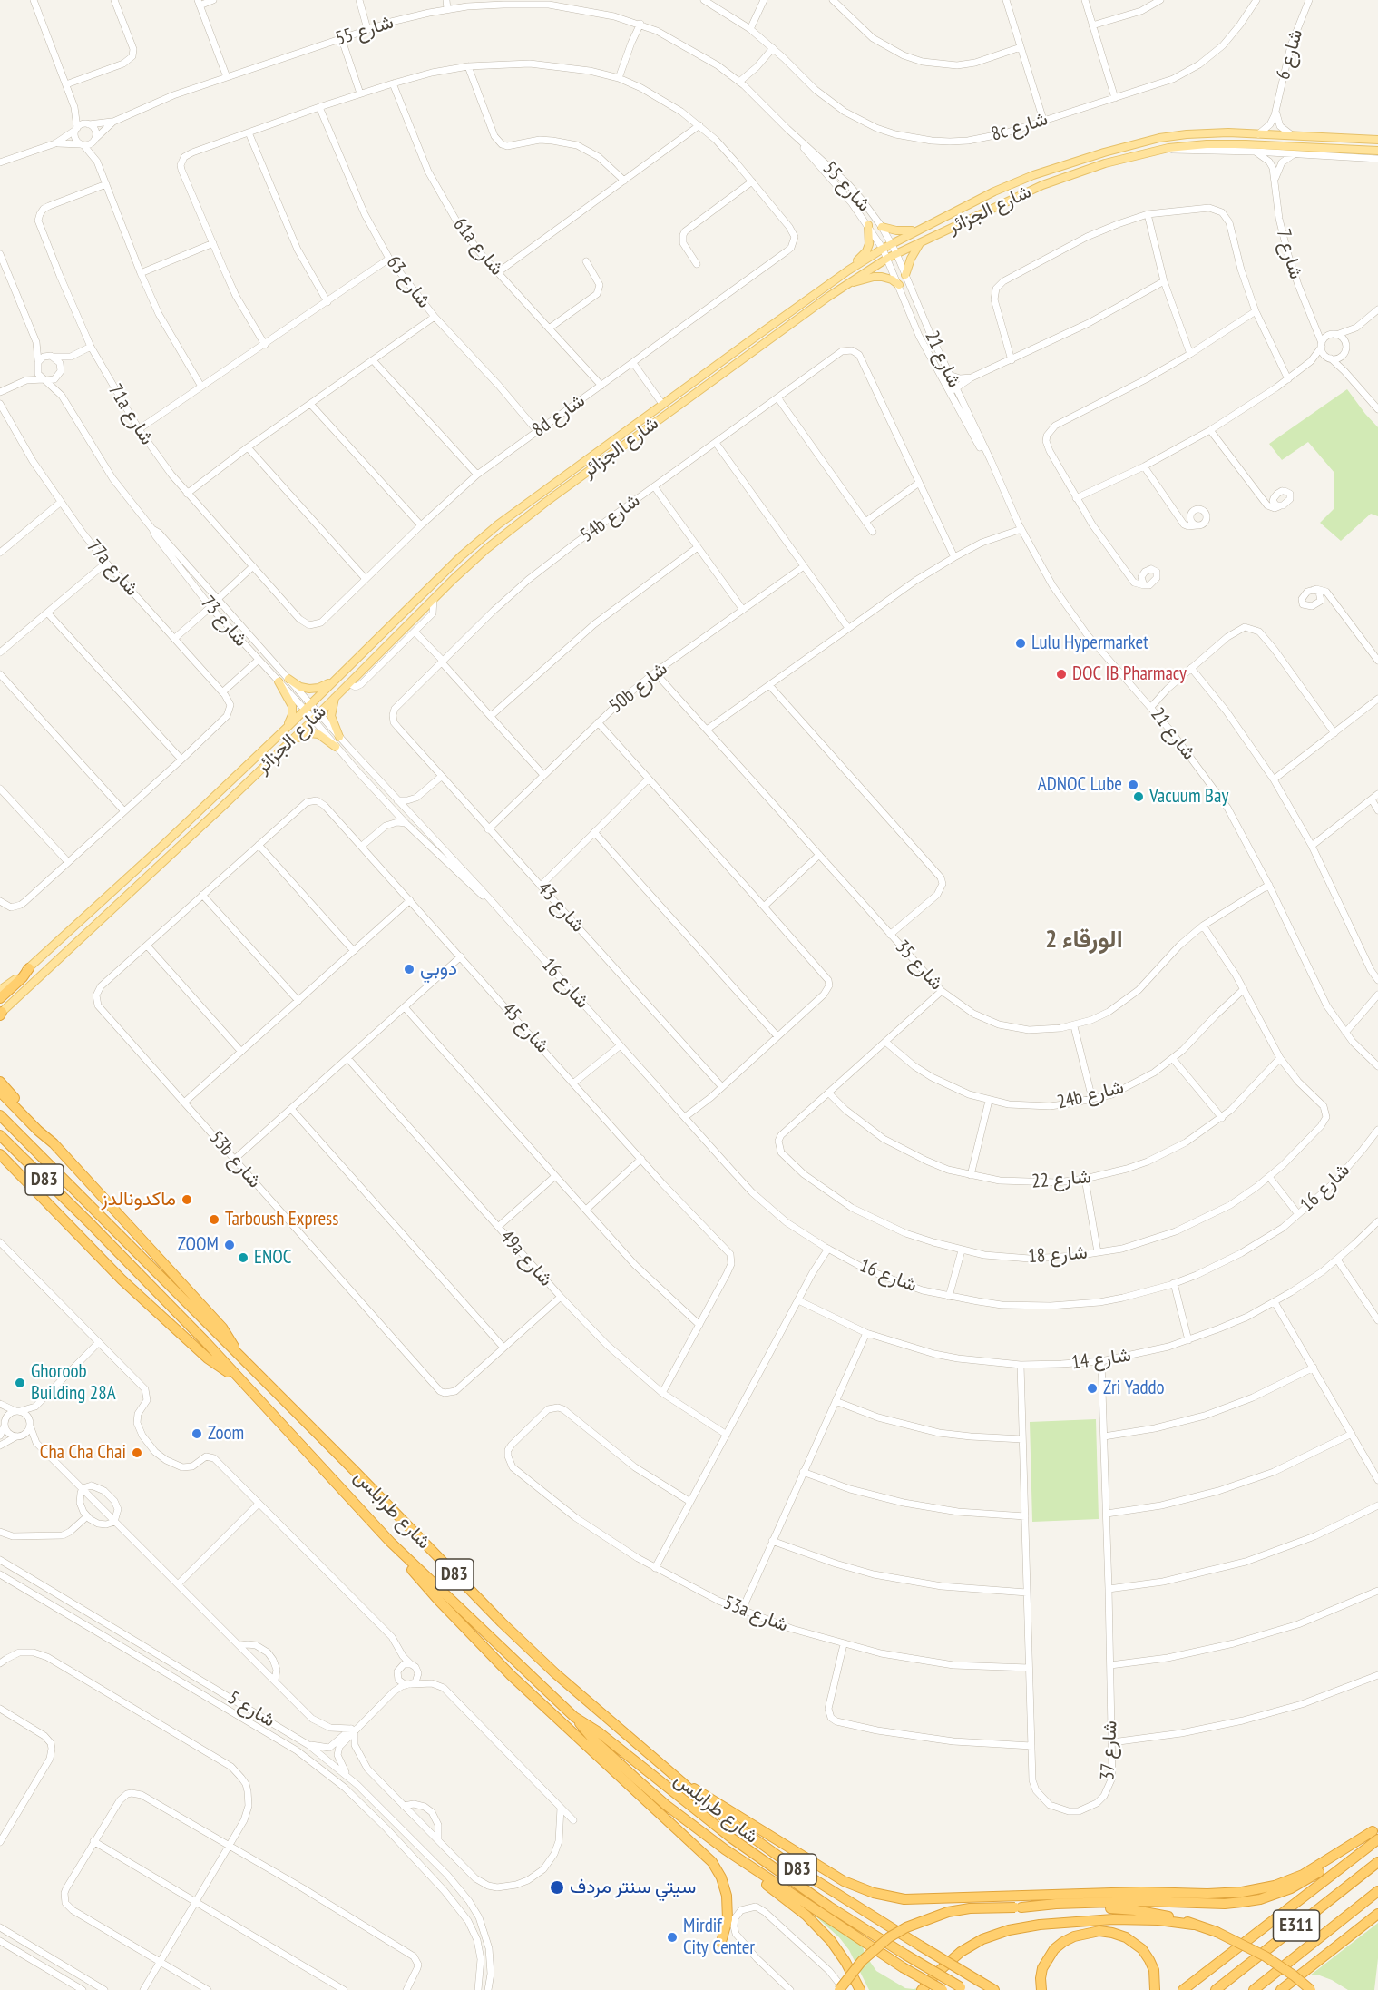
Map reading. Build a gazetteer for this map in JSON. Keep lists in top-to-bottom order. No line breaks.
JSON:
{"streets":{"highway":["D83","شارع طرابلس","E311"],"main road":["شارع الجزائر"],"street":["شارع 55","شارع 6","8c شارع","61a شارع","شارع 7","شارع 63","شارع 21","71a شارع","8d شارع","54b شارع","77a شارع","شارع 73","50b شارع","شارع 43","شارع 35","شارع 16","شارع 45","24b شارع","53b شارع","شارع 22","شارع 18","49a شارع","شارع 14","53a شارع","شارع 5","شارع 37"]},"crossings":[["شارع 55","شارع الجزائر"],["شارع 55","شارع 21"],["شارع 6","شارع الجزائر"],["شارع الجزائر","شارع 21"],["شارع الجزائر","شارع 73"],["شارع الجزائر","شارع 16"],["61a شارع","8d شارع"],["شارع 63","8d شارع"],["شارع 21","شارع 35"],["71a شارع","8d شارع"],["54b شارع","شارع 43"],["شارع 73","شارع 16"],["50b شارع","شارع 43"],["50b شارع","شارع 35"],["شارع 22","شارع 18"],["شارع 14","شارع 37"],["53a شارع","شارع 37"]],"districts":["الورقاء 2"],"places":["Lulu Hypermarket","DOC IB Pharmacy","ADNOC Lube","Vacuum Bay","دوبي","ماكدونالدز","Tarboush Express","ZOOM","ENOC","Ghoroob Building 28A","Zri Yaddo","Zoom","Cha Cha Chai","سيتي سنتر مردف","Mirdif City Center"]}
